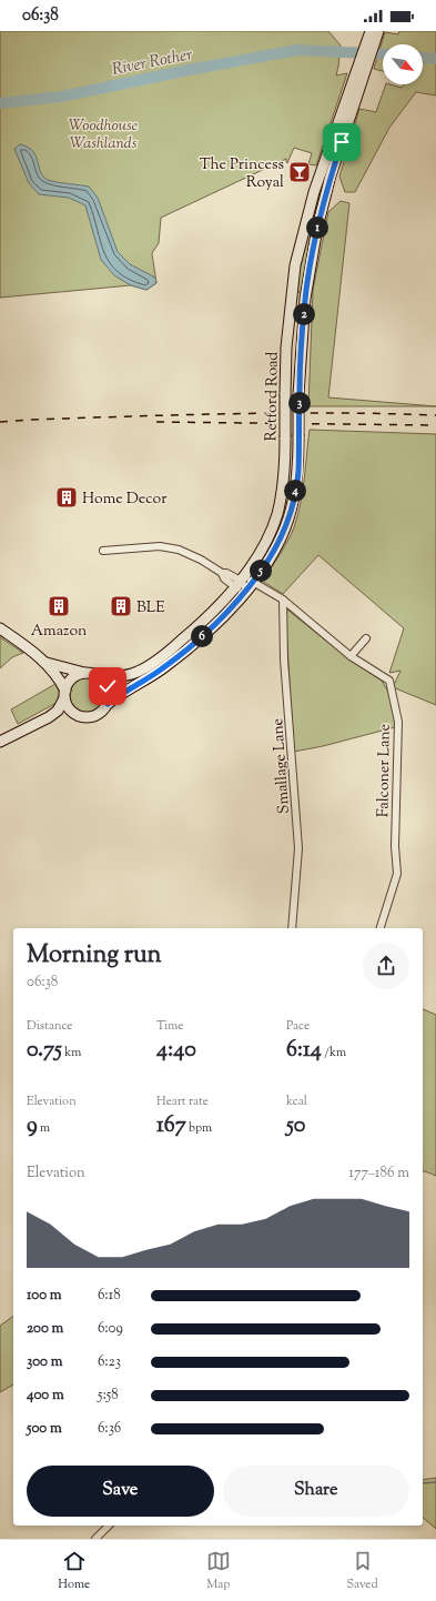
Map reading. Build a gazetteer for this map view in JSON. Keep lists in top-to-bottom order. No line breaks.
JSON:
{"streets":{"main road":["Retford Road"],"street":["Smallage Lane","Falconer Lane"]},"crossings":[["Retford Road","Falconer Lane"],["Smallage Lane","Falconer Lane"]],"water":["River Rother"],"parks":["Woodhouse Washlands"],"places":{"bar":["The Princess Royal"],"building":["Home Decor","Amazon","BLE"]},"north":"bottom right","page":{"status":"06:38","pins":["1","2","3","4","5","6"],"heading":["Morning run","06:38"],"stats":[["Distance","0.75 km"],["Time","4:40"],["Pace","6:14 /km"],["Elevation","9 m"],["Heart rate","167 bpm"],["kcal","50"]],"chart":["Elevation","177–186 m"],"list":[{"name":"100 m","note":"6:18"},{"name":"200 m","note":"6:09"},{"name":"300 m","note":"6:23"},{"name":"400 m","note":"5:58"},{"name":"500 m","note":"6:36"}],"buttons":["Save","Share"],"tabs":["Home","Map","Saved"]}}
